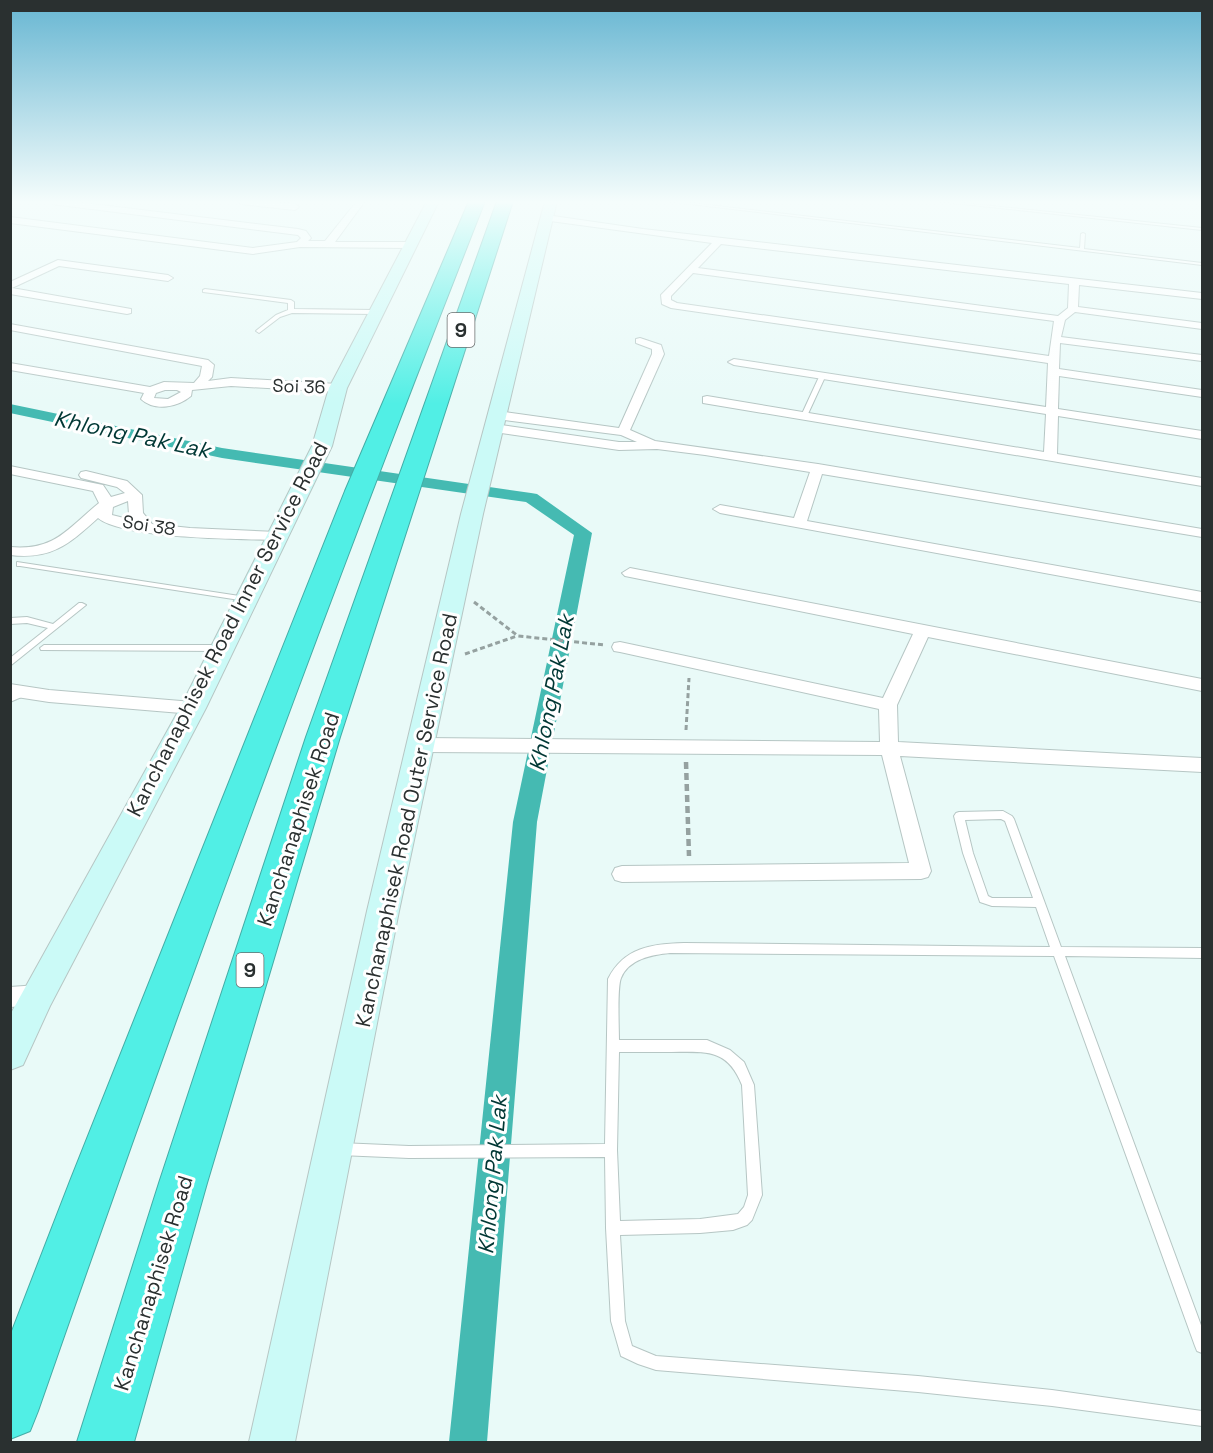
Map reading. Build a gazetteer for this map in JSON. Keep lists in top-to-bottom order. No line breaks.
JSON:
{"streets":{"highway":["9","Kanchanaphisek Road"],"main road":["Kanchanaphisek Road Inner Service Road","Kanchanaphisek Road Outer Service Road"],"street":["Soi 36","Soi 38"]},"crossings":[["Soi 36","Kanchanaphisek Road Inner Service Road"],["Soi 38","Kanchanaphisek Road Inner Service Road"]],"water":["Khlong Pak Lak"]}
